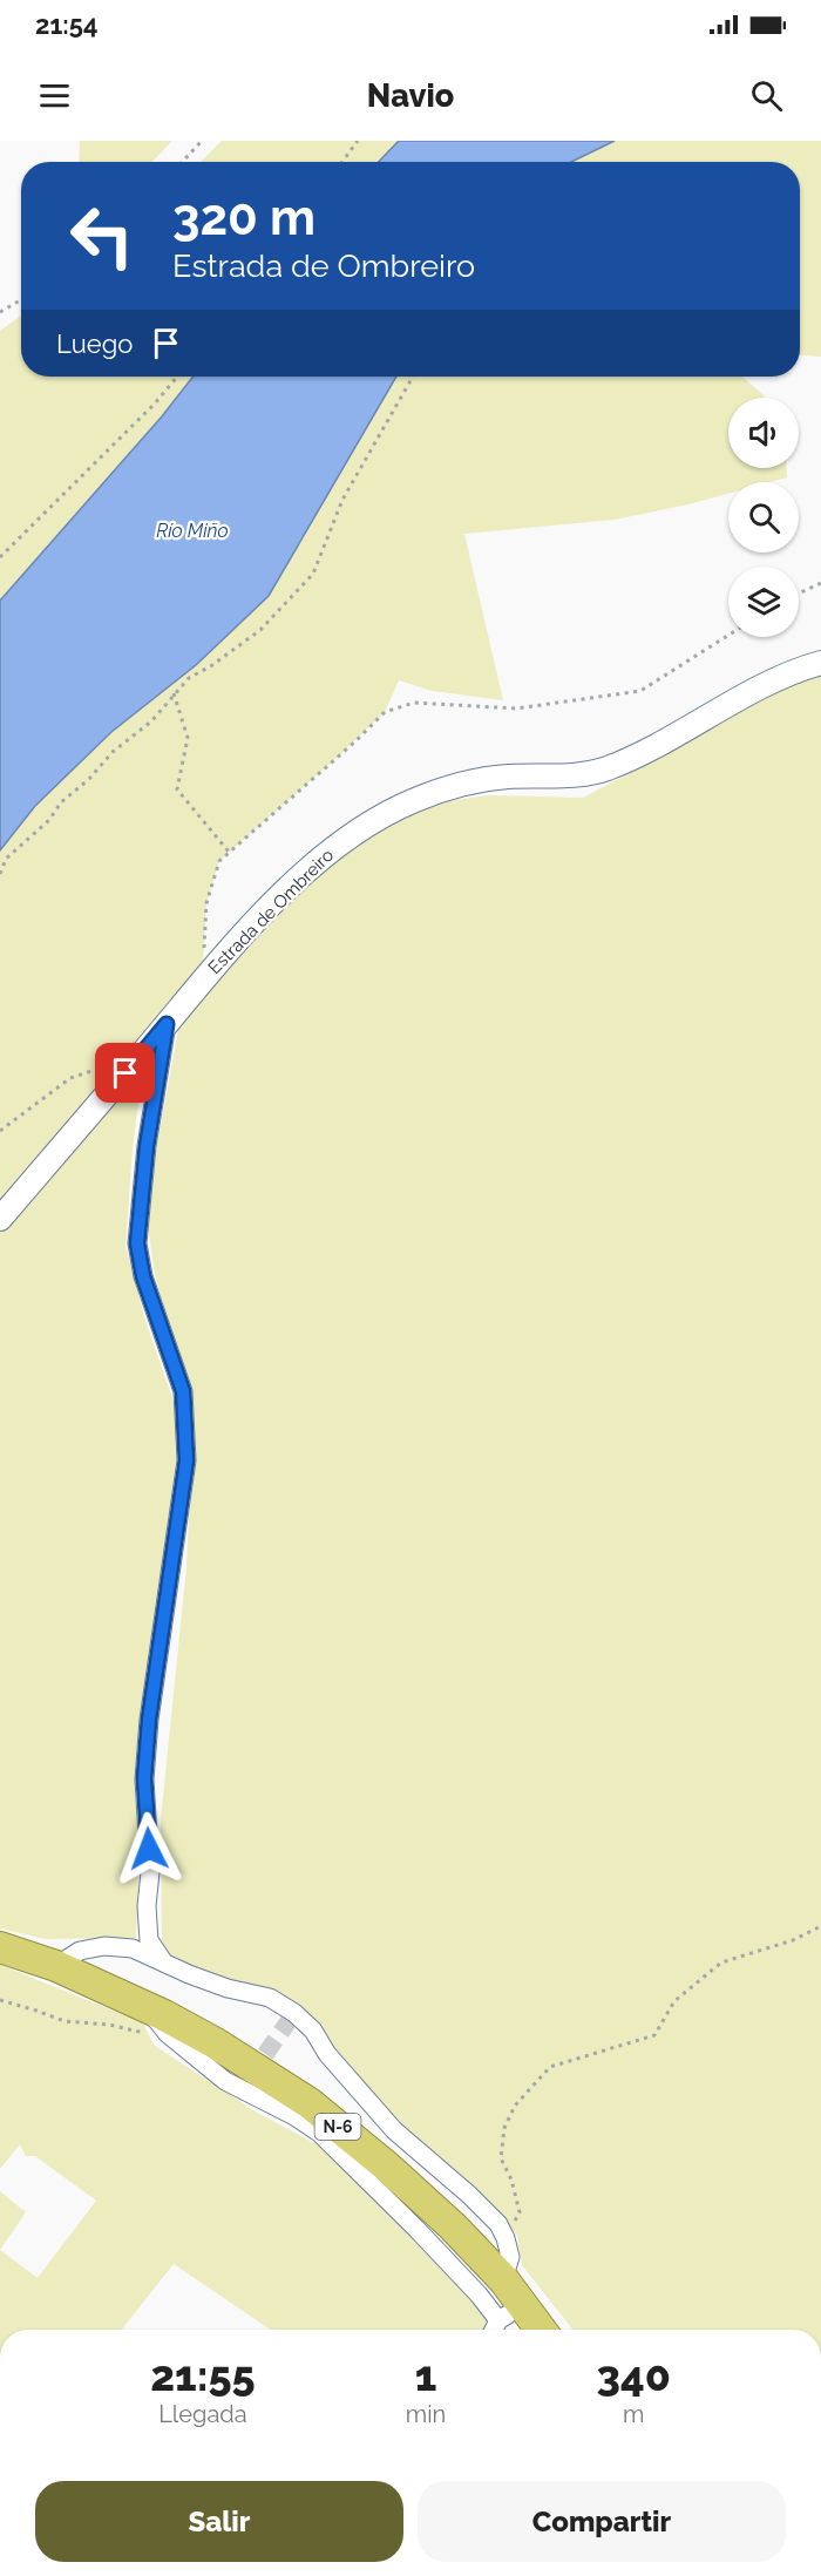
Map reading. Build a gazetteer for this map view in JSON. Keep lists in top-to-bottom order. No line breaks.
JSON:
{"streets":{"highway":["N-6"],"street":["Estrada de Ombreiro"]},"water":["Río Miño"],"page":{"status":"21:54","header":"Navio","turn":["320 m","Estrada de Ombreiro"],"then":"Luego","eta":["21:55","Llegada","1","min","340","m"],"buttons":["Salir","Compartir"]}}
